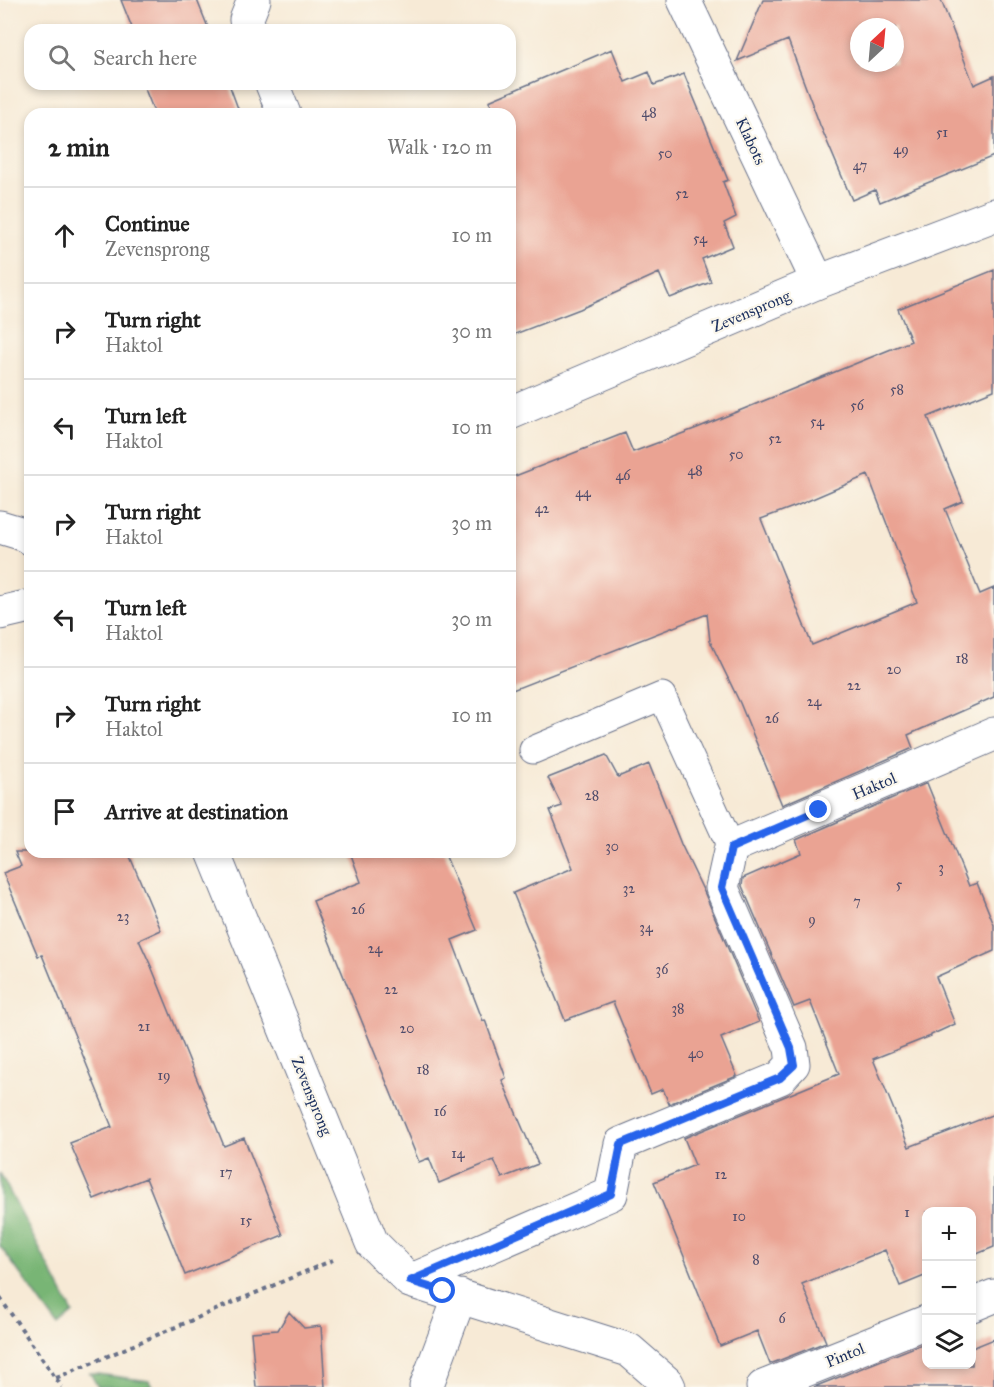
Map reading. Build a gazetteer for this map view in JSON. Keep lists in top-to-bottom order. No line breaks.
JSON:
{"streets":{"street":["Klabots","Zevensprong","Haktol","Pintol"]},"crossings":[["Klabots","Zevensprong"]],"house_numbers":["48","51","49","50","47","52","54","58","56","54","52","50","48","46","44","42","18","20","22","24","26","28","30","3","5","32","7","26","23","9","34","24","36","22","38","21","20","40","18","19","16","14","17","12","1","10","15","8","6"],"north":"top right","page":{"search":"Search here","heading":["2 min","Walk · 120 m"],"list":[["Continue","Zevensprong","10 m"],["Turn right","Haktol","30 m"],["Turn left","Haktol","10 m"],["Turn right","Haktol","30 m"],["Turn left","Haktol","30 m"],["Turn right","Haktol","10 m"],"Arrive at destination"],"map_buttons":["+","−"]}}
